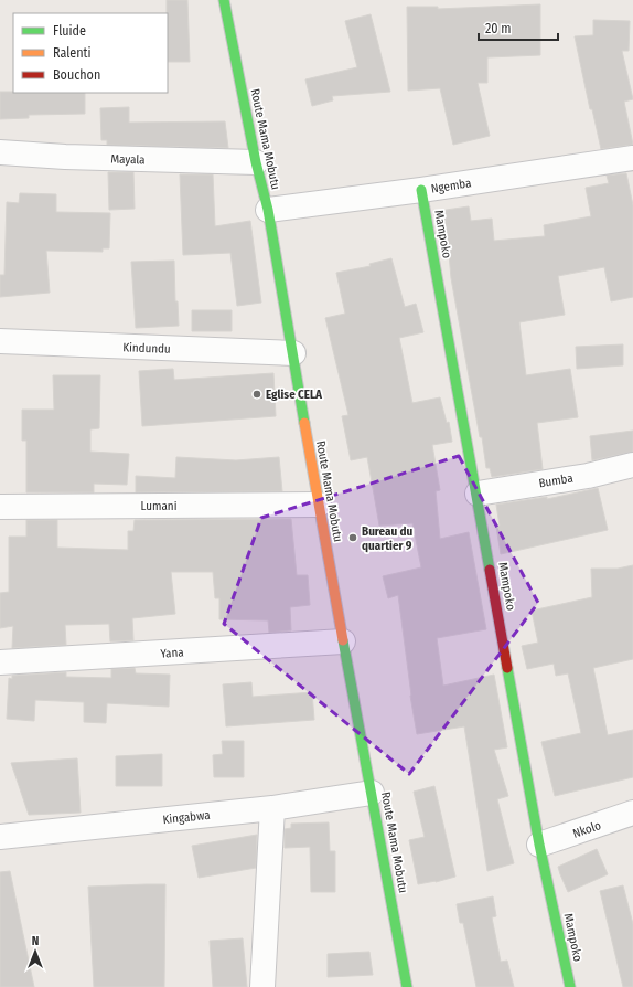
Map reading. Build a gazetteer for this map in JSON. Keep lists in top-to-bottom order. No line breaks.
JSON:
{"streets":{"street":["Route Mama Mobutu","Mayala","Ngemba","Mampoko","Kindundu","Bumba","Lumani","Yana","Kingabwa","Nkolo"]},"crossings":[["Route Mama Mobutu","Mayala"],["Route Mama Mobutu","Ngemba"],["Route Mama Mobutu","Kindundu"],["Route Mama Mobutu","Lumani"],["Route Mama Mobutu","Yana"],["Route Mama Mobutu","Kingabwa"],["Ngemba","Mampoko"],["Mampoko","Bumba"],["Mampoko","Nkolo"]],"places":["Eglise CELA","Bureau du quartier 9"],"legend":["Fluide","Ralenti","Bouchon"],"scale_bar":"20 m","north":"top"}
